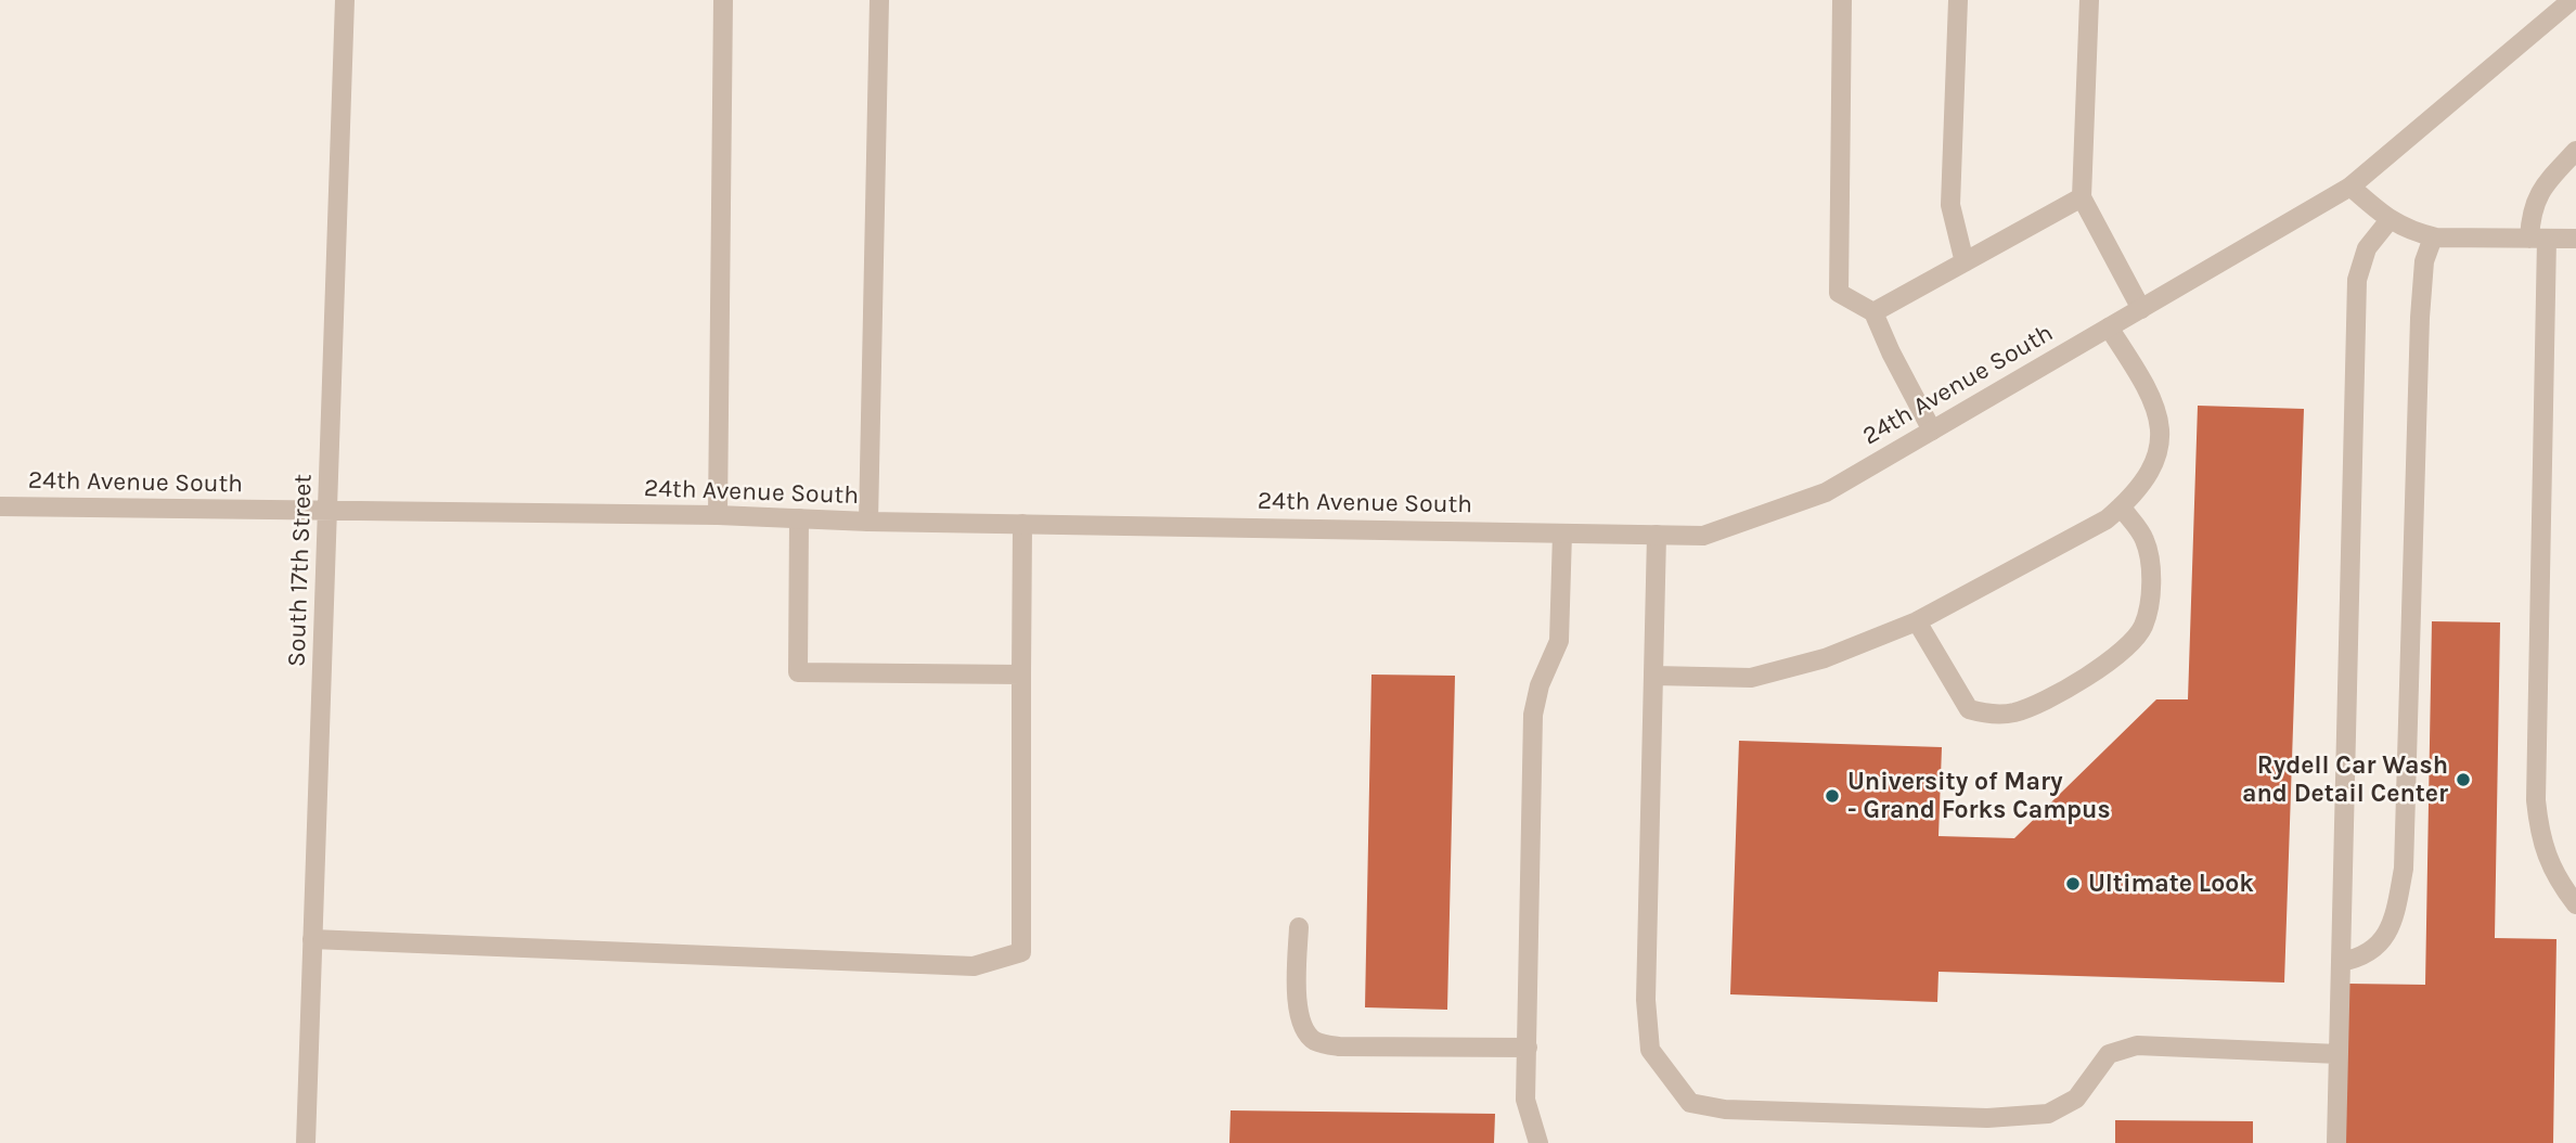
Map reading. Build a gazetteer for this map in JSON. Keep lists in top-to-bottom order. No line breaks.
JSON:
{"streets":{"street":["24th Avenue South","South 17th Street"]},"crossings":[["24th Avenue South","South 17th Street"]],"places":["Rydell Car Wash and Detail Center","University of Mary - Grand Forks Campus","Ultimate Look"]}
